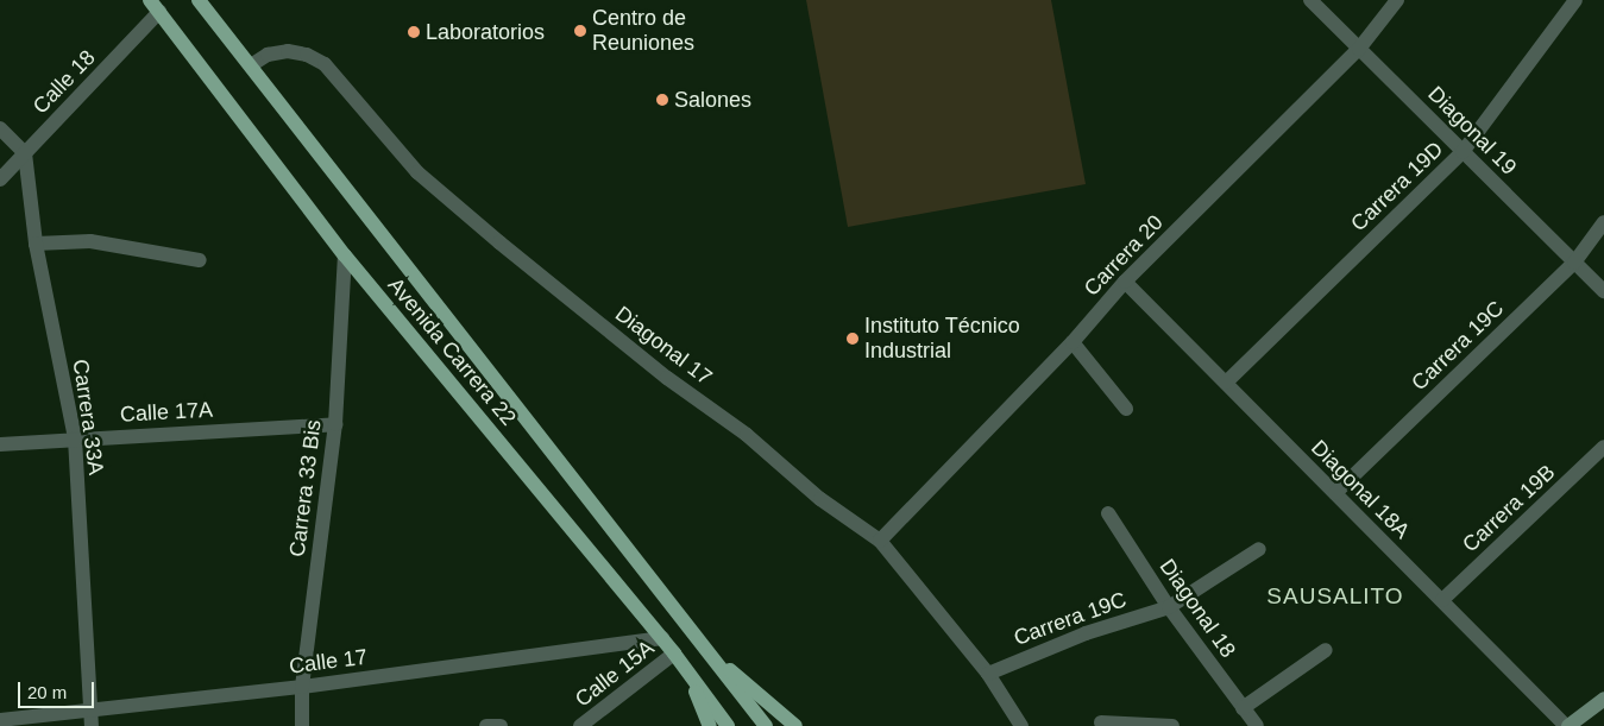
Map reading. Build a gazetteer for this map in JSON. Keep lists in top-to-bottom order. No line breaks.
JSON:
{"streets":{"main road":["Avenida Carrera 22"],"street":["Calle 18","Diagonal 19","Carrera 19D","Carrera 20","Diagonal 17","Carrera 19C","Calle 17A","Carrera 33A","Carrera 33 Bis","Diagonal 18A","Carrera 19B","Diagonal 18","Calle 17","Calle 15A"]},"crossings":[["Calle 18","Avenida Carrera 22"],["Calle 18","Carrera 33A"],["Diagonal 19","Carrera 19D"],["Diagonal 19","Carrera 20"],["Diagonal 19","Carrera 19C"],["Carrera 19D","Diagonal 18A"],["Carrera 20","Diagonal 17"],["Carrera 20","Diagonal 18A"],["Diagonal 17","Carrera 19C"],["Diagonal 17","Avenida Carrera 22"],["Carrera 19C","Diagonal 18A"],["Carrera 19C","Diagonal 18"],["Avenida Carrera 22","Carrera 33 Bis"],["Avenida Carrera 22","Calle 17"],["Avenida Carrera 22","Calle 15A"],["Calle 17A","Carrera 33A"],["Calle 17A","Carrera 33 Bis"],["Carrera 33A","Calle 17"],["Carrera 33 Bis","Calle 17"],["Diagonal 18A","Carrera 19B"]],"districts":["SAUSALITO"],"places":["Centro de Reuniones","Laboratorios","Salones","Instituto Técnico Industrial"],"scale_bar":"20 m"}
